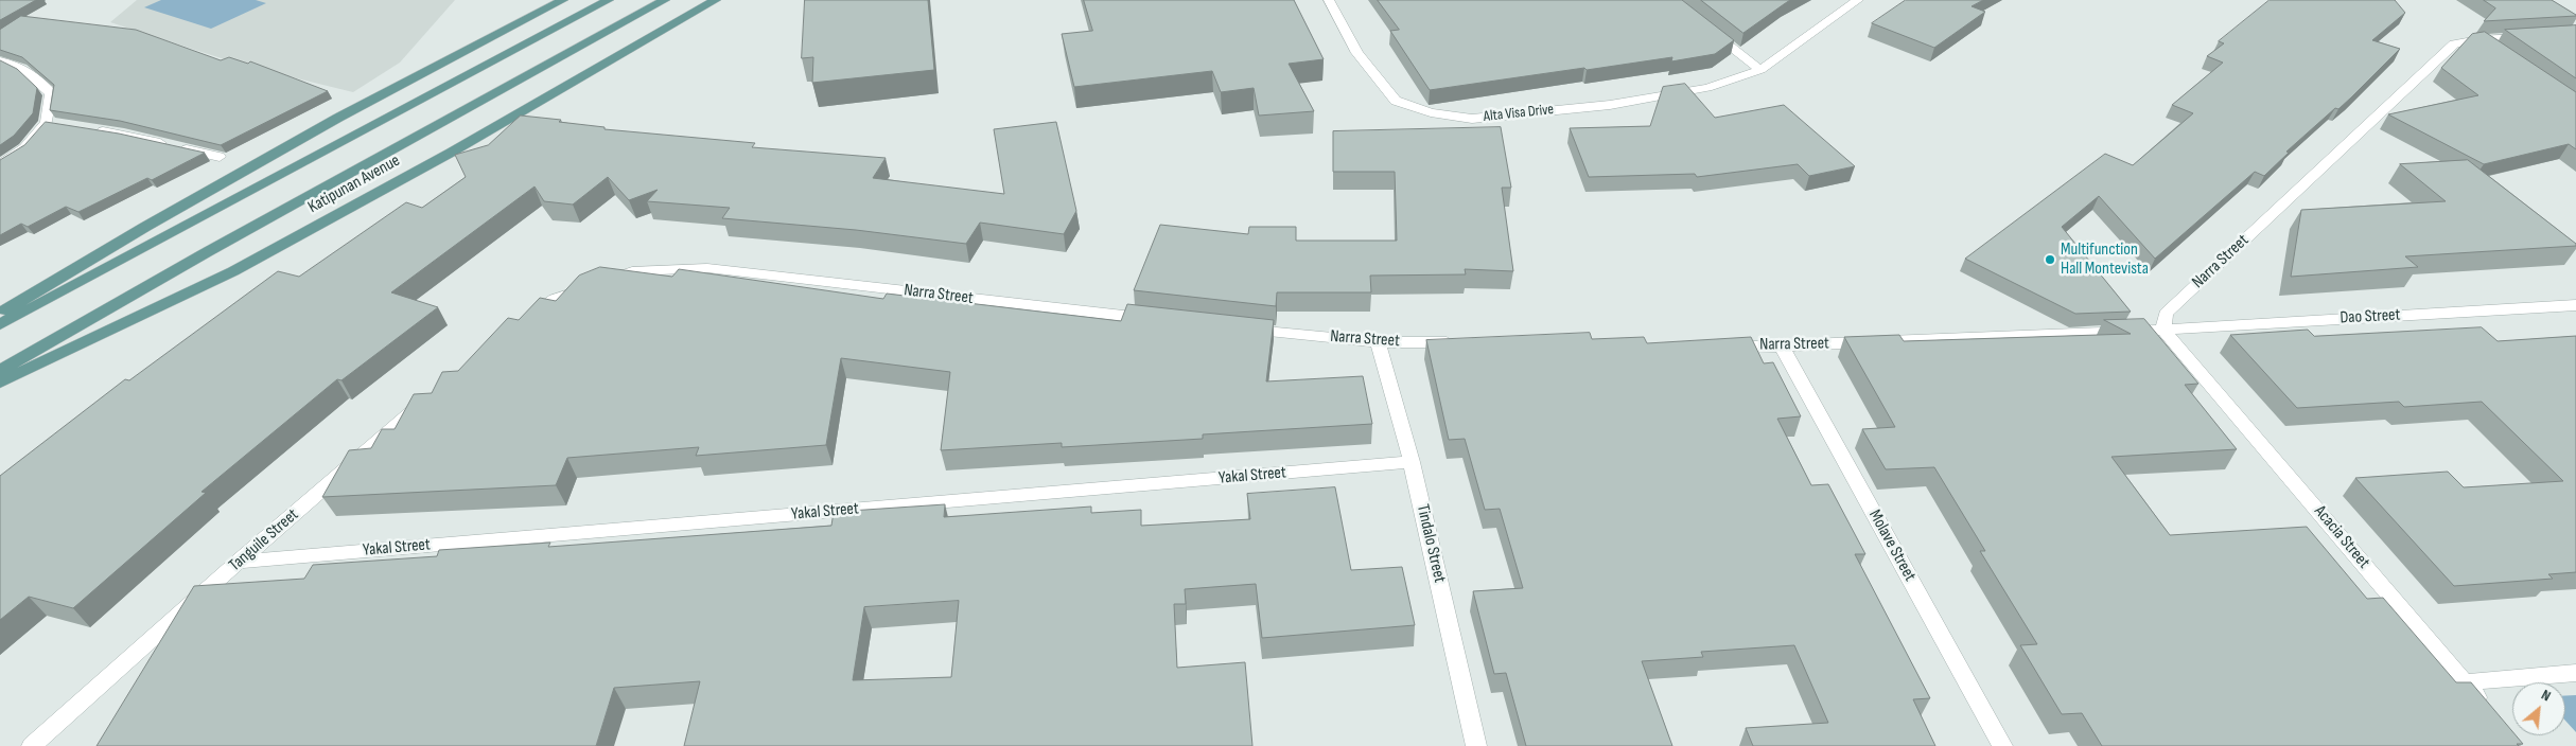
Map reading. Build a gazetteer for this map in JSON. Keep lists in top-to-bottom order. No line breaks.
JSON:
{"streets":{"main road":["Katipunan Avenue"],"street":["Alta Visa Drive","Narra Street","Dao Street","Yakal Street","Acacia Street","Tanguile Street","Tindalo Street","Molave Street"]},"crossings":[["Narra Street","Dao Street"],["Narra Street","Acacia Street"],["Narra Street","Tindalo Street"],["Narra Street","Molave Street"],["Dao Street","Acacia Street"],["Yakal Street","Tanguile Street"],["Yakal Street","Tindalo Street"]],"places":["Multifunction Hall Montevista"],"north":"top right"}
